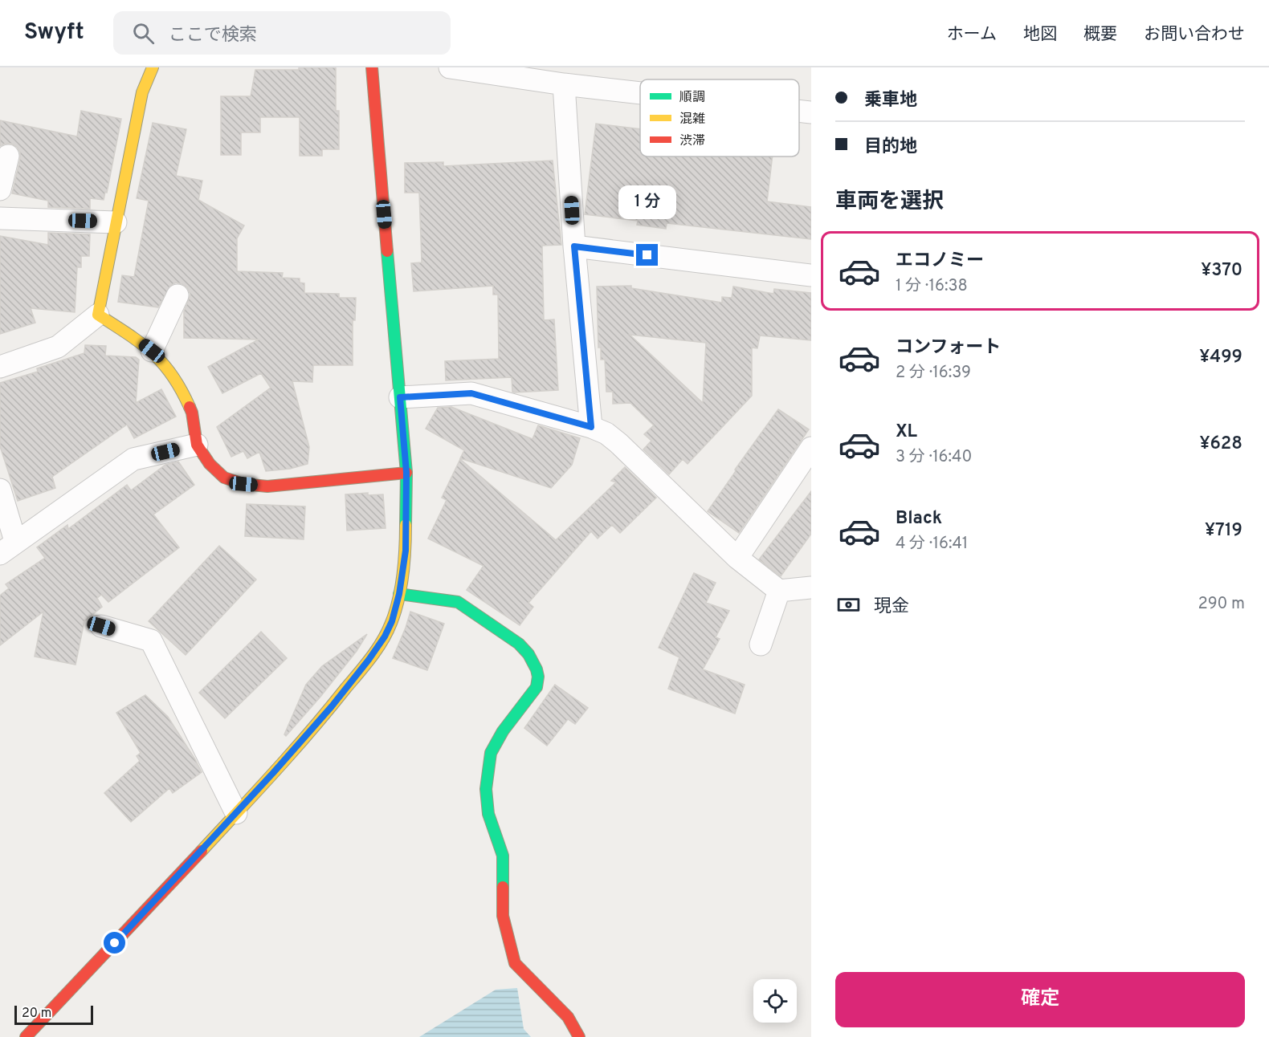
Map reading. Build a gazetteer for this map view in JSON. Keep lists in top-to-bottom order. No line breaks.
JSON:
{"legend":["順調","混雑","渋滞"],"scale_bar":"20 m","page":{"header":"Swyft","search":"ここで検索","nav":["ホーム","地図","概要","お問い合わせ"],"banner":["乗車地","目的地"],"heading":"車両を選択","bubble":"1 分","list":[{"name":"エコノミー","note":"1 分 · 16:38","value":"¥370"},{"name":"コンフォート","note":"2 分 · 16:39","value":"¥499"},{"name":"XL","note":"3 分 · 16:40","value":"¥628"},{"name":"Black","note":"4 分 · 16:41","value":"¥719"}],"pay":["現金","290 m"],"buttons":"確定","scale":"20 m"}}
